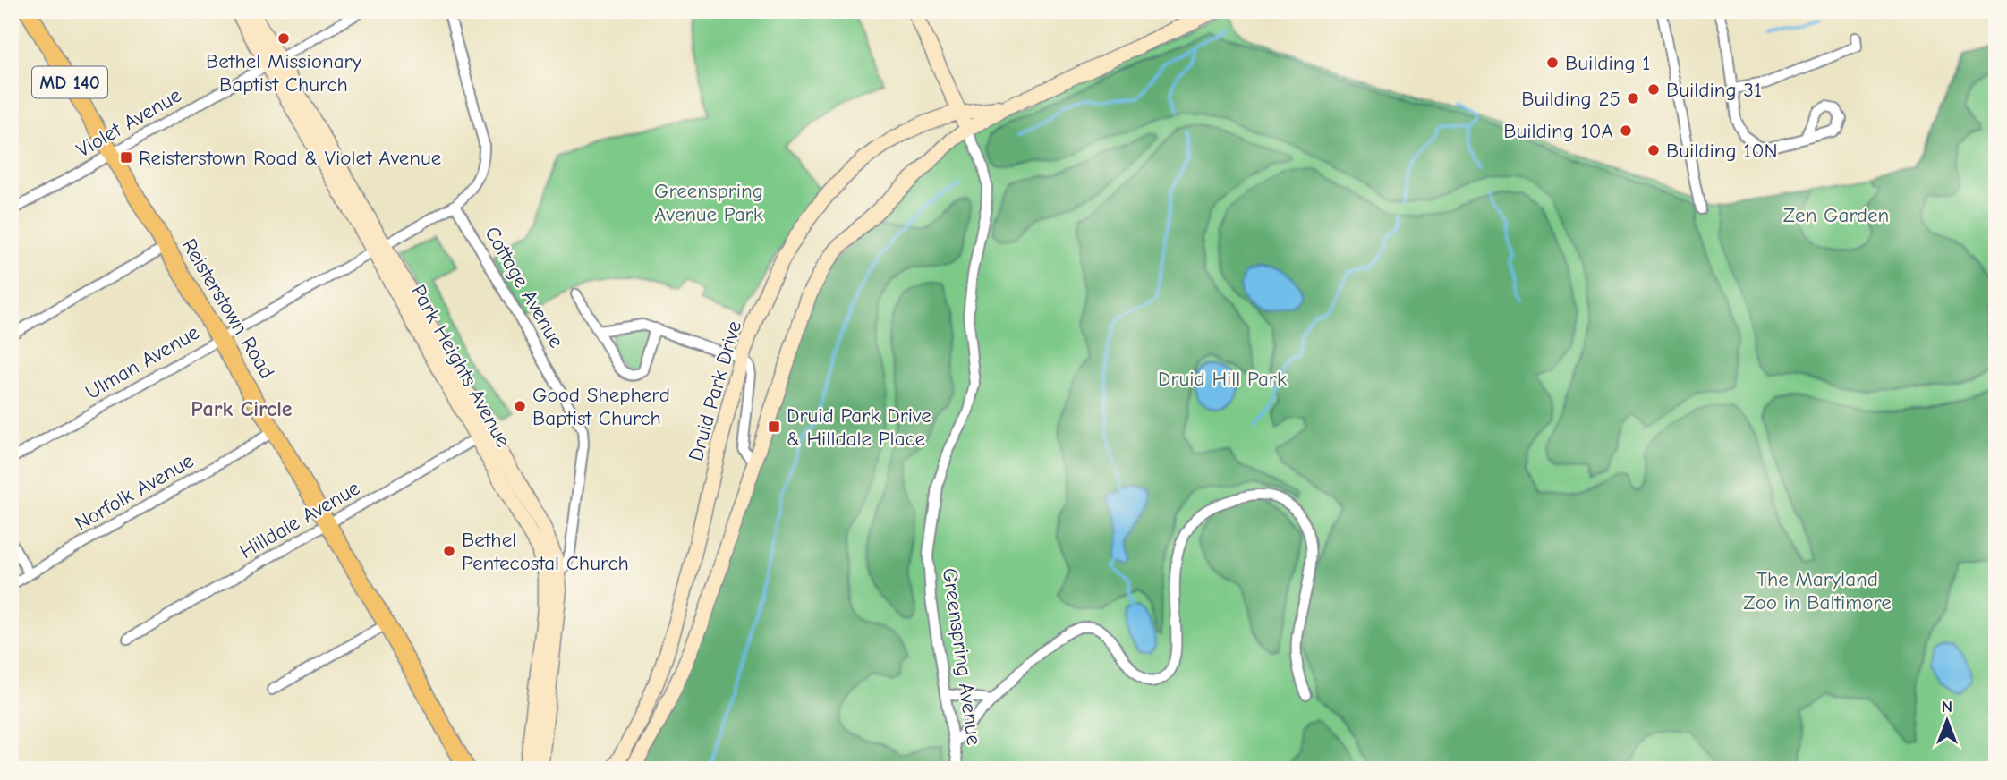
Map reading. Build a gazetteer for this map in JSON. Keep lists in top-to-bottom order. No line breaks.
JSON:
{"streets":{"main road":["MD 140","Reisterstown Road","Park Heights Avenue","Druid Park Drive","Greenspring Avenue"],"street":["Violet Avenue","Cottage Avenue","Ulman Avenue","Norfolk Avenue","Hilldale Avenue"]},"crossings":[["Violet Avenue","Reisterstown Road"],["Violet Avenue","Park Heights Avenue"],["Cottage Avenue","Ulman Avenue"],["Cottage Avenue","Park Heights Avenue"],["Reisterstown Road","Ulman Avenue"],["Reisterstown Road","Norfolk Avenue"],["Reisterstown Road","Hilldale Avenue"],["Ulman Avenue","Park Heights Avenue"],["Park Heights Avenue","Hilldale Avenue"],["Druid Park Drive","Greenspring Avenue"]],"districts":["Park Circle"],"parks":["Greenspring Avenue Park","Zen Garden","Druid Hill Park","The Maryland Zoo in Baltimore"],"places":{"other":["Bethel Missionary Baptist Church","Building 1","Building 31","Building 25","Building 10A","Building 10N","Good Shepherd Baptist Church","Bethel Pentecostal Church"],"transit":["Reisterstown Road & Violet Avenue","Druid Park Drive & Hilldale Place"]},"north":"top"}
